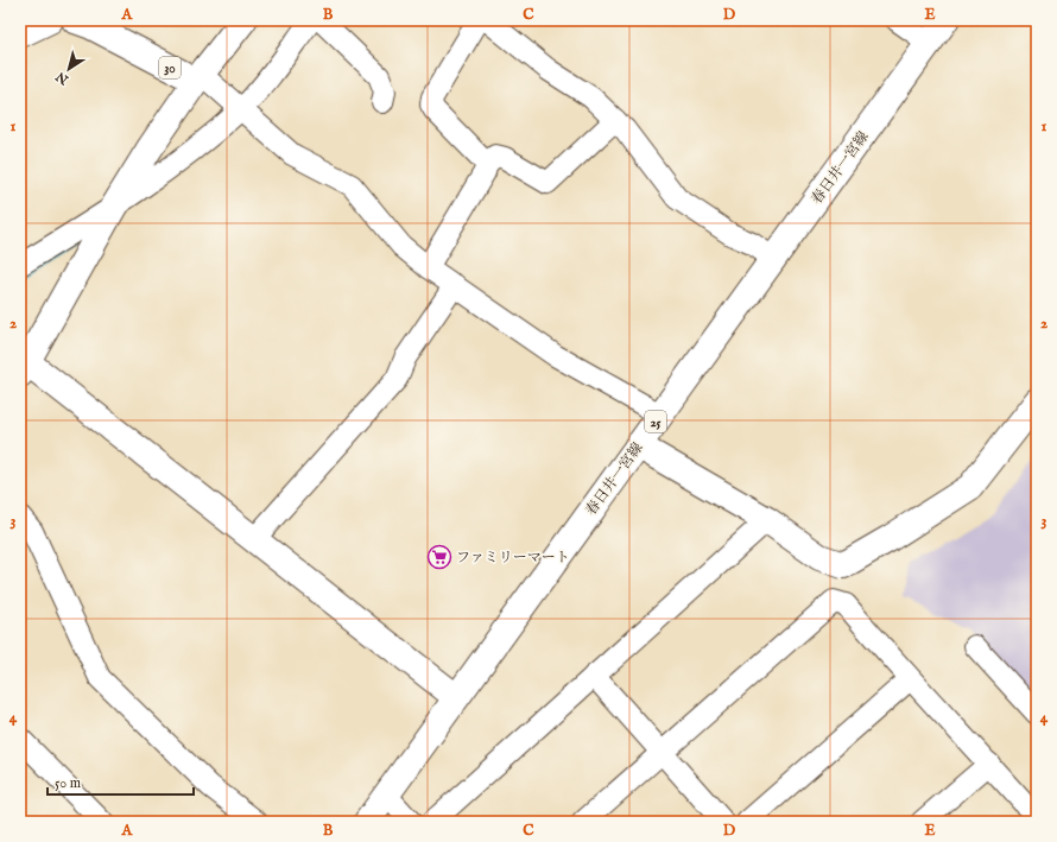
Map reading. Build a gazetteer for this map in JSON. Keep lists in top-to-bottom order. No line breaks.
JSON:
{"streets":{"street":["30","春日井一宮線","25"]},"places":{"supermarket":["ファミリーマート"]},"scale_bar":"50 m","north":"bottom left","grid":{"columns":["A","B","C","D","E"],"rows":["1","2","3","4"]}}
